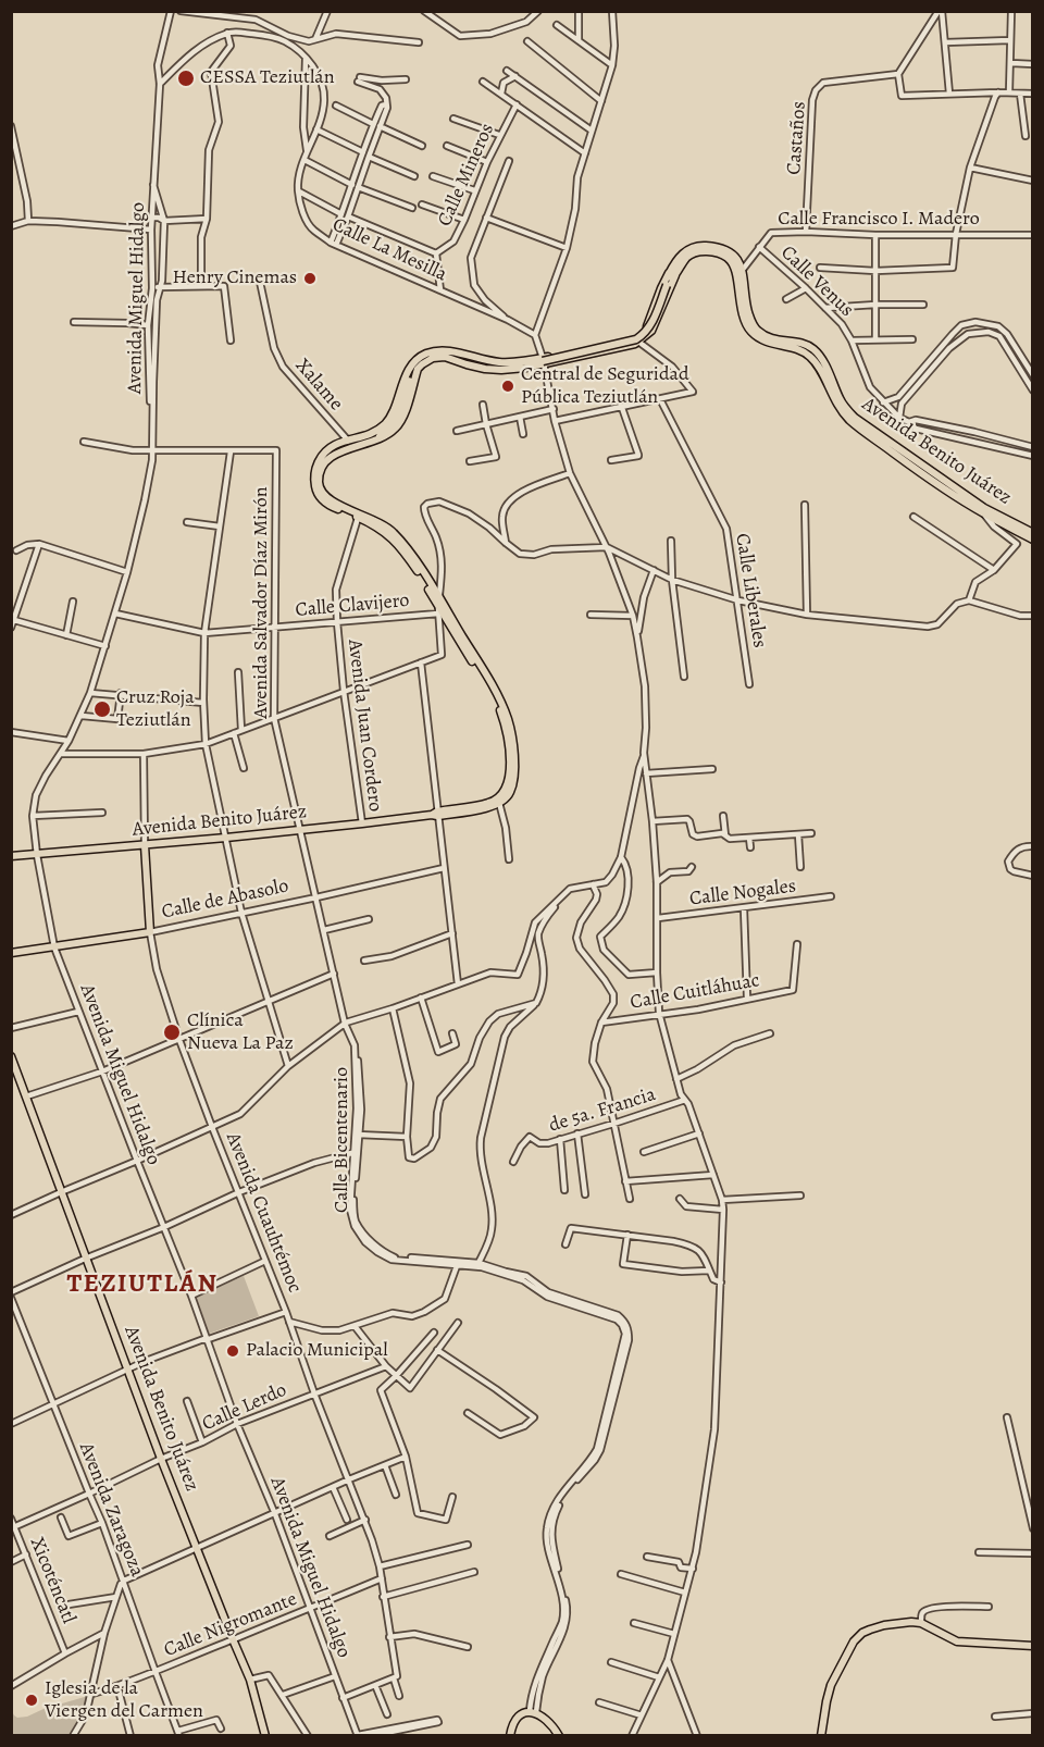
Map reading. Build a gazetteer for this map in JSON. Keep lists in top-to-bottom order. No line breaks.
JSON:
{"streets":{"main road":["Avenida Benito Juárez","Calle de Abasolo","Avenida Cuauhtémoc"],"street":["Castaños","Calle Mineros","Calle Francisco I. Madero","Calle La Mesilla","Calle Venus","Avenida Miguel Hidalgo","Xalame","Calle Liberales","Avenida Salvador Díaz Mirón","Calle Clavijero","Avenida Juan Cordero","Calle Nogales","Calle Cuitláhuac","de 5a. Francia","Calle Bicentenario","Calle Lerdo","Avenida Zaragoza","Xicoténcatl","Calle Nigromante"]},"crossings":[["Castaños","Calle Francisco I. Madero"],["Calle Mineros","Calle La Mesilla"],["Calle Francisco I. Madero","Calle Venus"],["Calle Francisco I. Madero","Avenida Benito Juárez"],["Avenida Miguel Hidalgo","Avenida Benito Juárez"],["Avenida Miguel Hidalgo","Calle Clavijero"],["Avenida Miguel Hidalgo","Calle de Abasolo"],["Avenida Miguel Hidalgo","Calle Lerdo"],["Avenida Miguel Hidalgo","Calle Nigromante"],["Avenida Benito Juárez","Avenida Salvador Díaz Mirón"],["Avenida Benito Juárez","Avenida Juan Cordero"],["Avenida Benito Juárez","Avenida Cuauhtémoc"],["Avenida Benito Juárez","Calle Lerdo"],["Avenida Benito Juárez","Calle Nigromante"],["Avenida Salvador Díaz Mirón","Calle Clavijero"],["Avenida Salvador Díaz Mirón","Calle de Abasolo"],["Avenida Salvador Díaz Mirón","Calle Bicentenario"],["Calle Clavijero","Avenida Juan Cordero"],["Calle de Abasolo","Avenida Cuauhtémoc"],["Avenida Cuauhtémoc","Calle Lerdo"],["Avenida Cuauhtémoc","Calle Nigromante"],["Calle Lerdo","Avenida Zaragoza"],["Calle Lerdo","Xicoténcatl"],["Avenida Zaragoza","Calle Nigromante"]],"districts":["TEZIUTLÁN"],"places":["CESSA Teziutlán","Henry Cinemas","Central de Seguridad Pública Teziutlán","Cruz Roja Teziutlán","Clínica Nueva La Paz","Palacio Municipal","Iglesia de la Viergen del Carmen"]}
